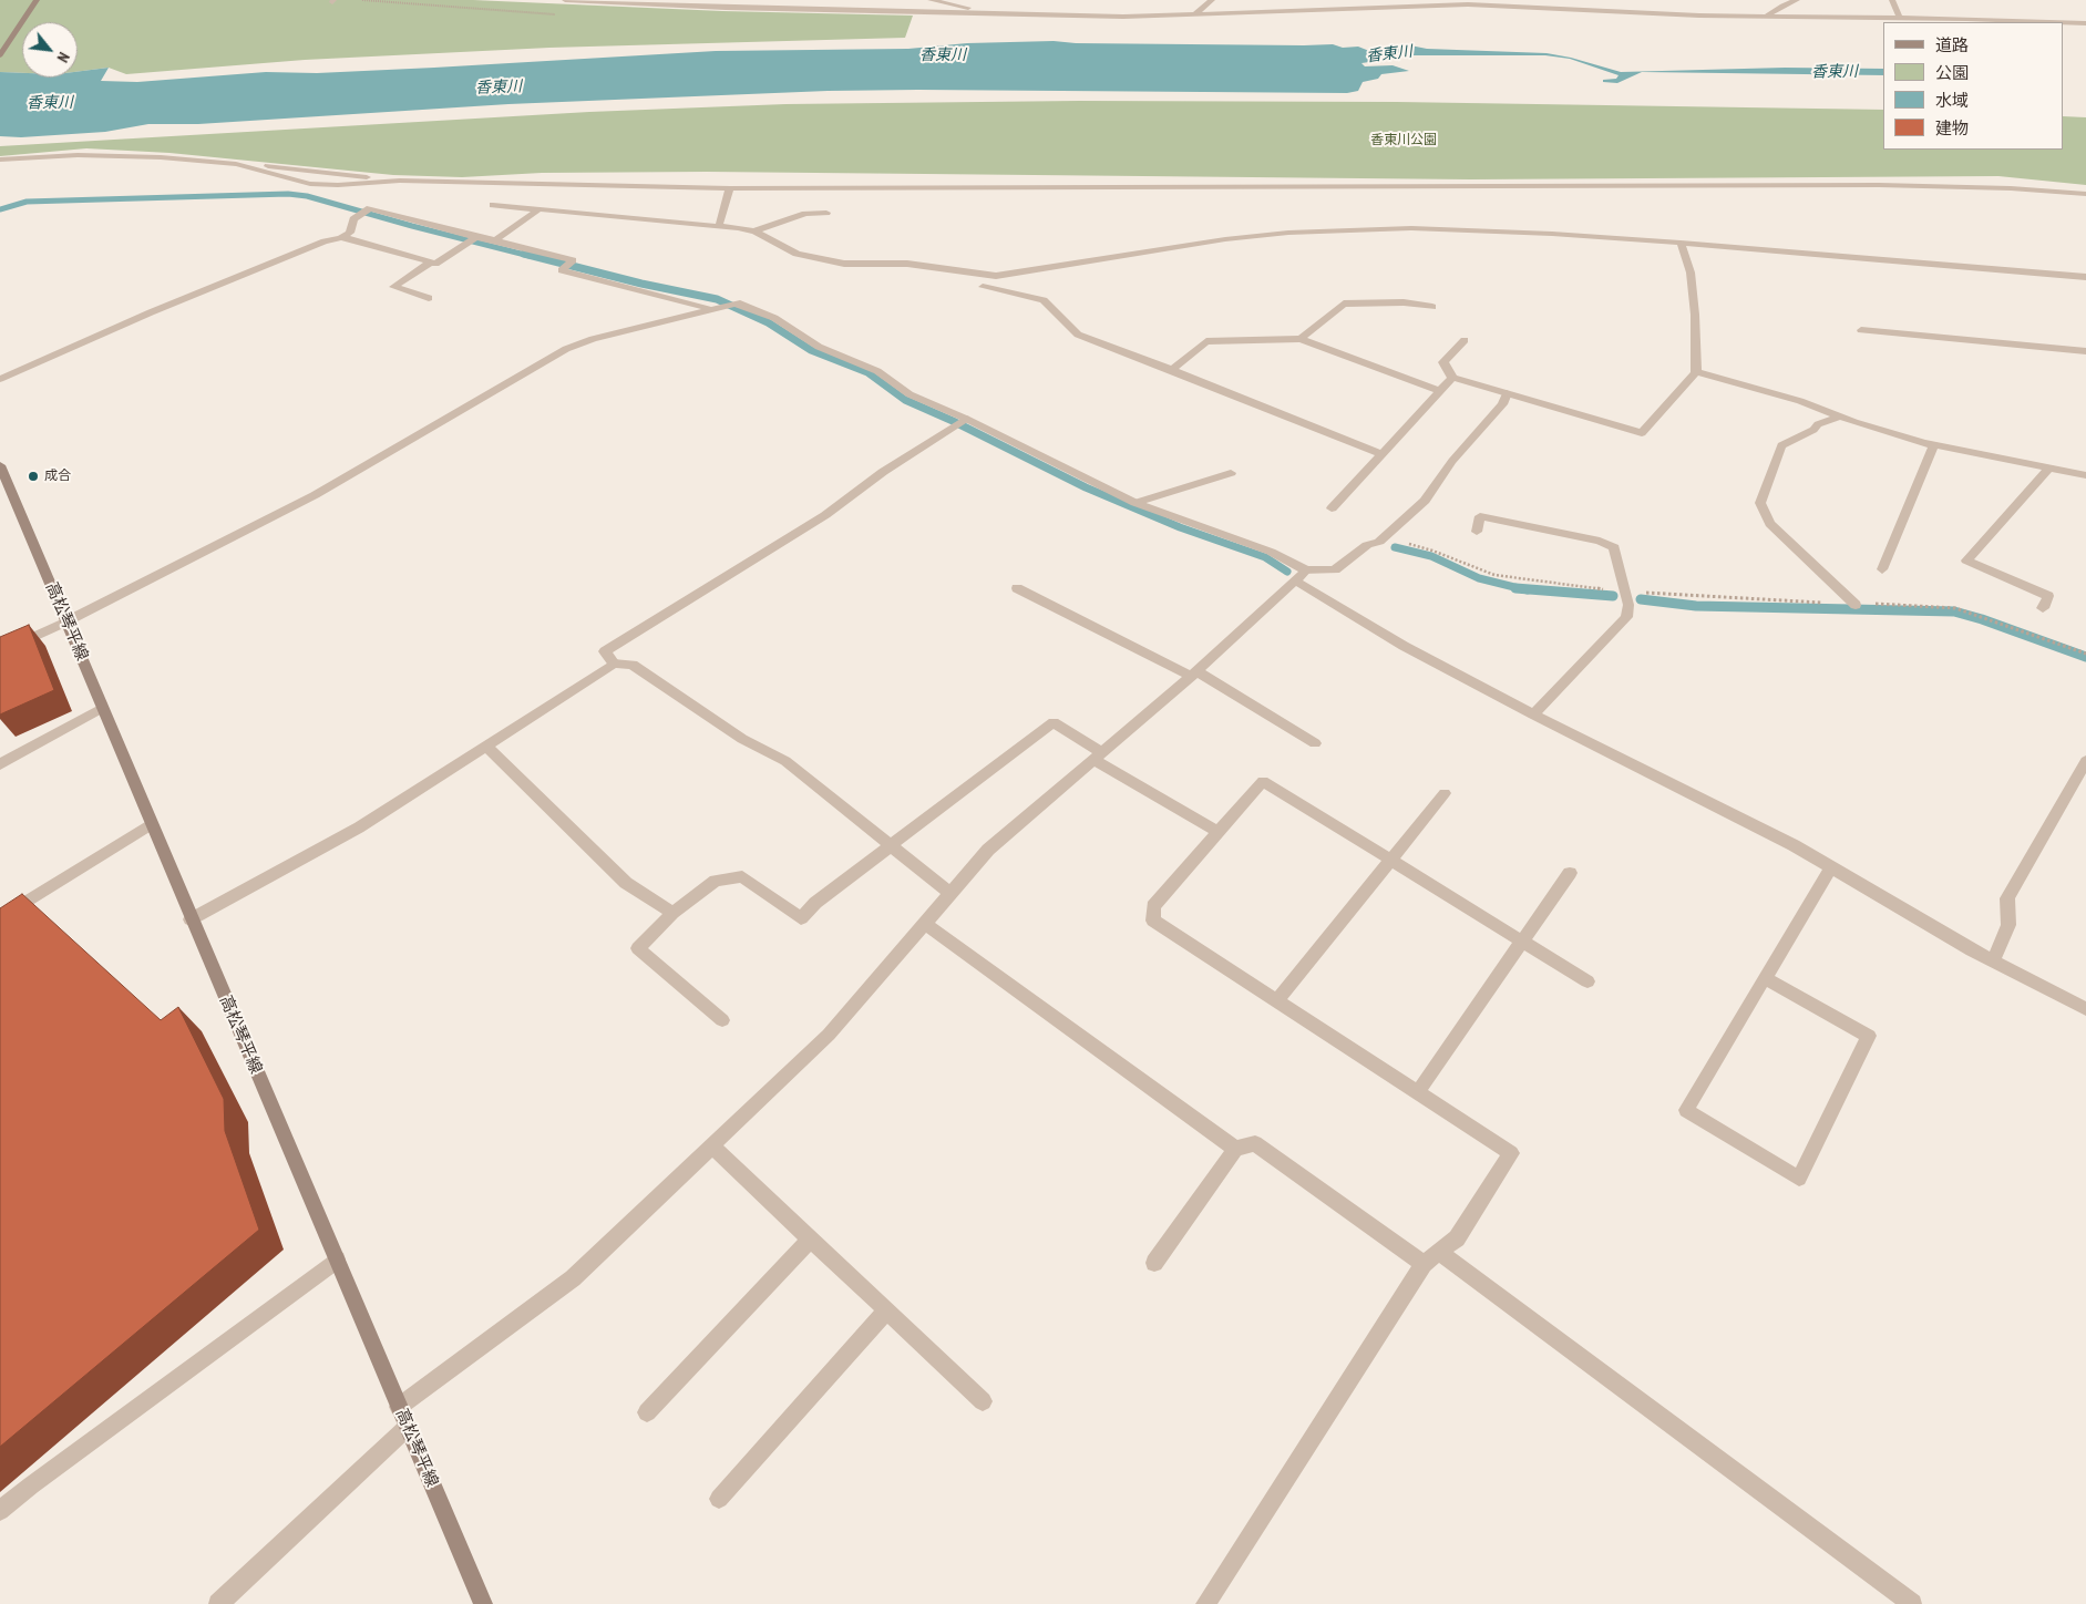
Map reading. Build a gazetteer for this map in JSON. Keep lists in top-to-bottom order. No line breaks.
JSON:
{"streets":{"main road":["高松琴平線"]},"water":["香東川"],"parks":["香東川公園"],"places":["成合"],"legend":["道路","公園","水域","建物"],"north":"bottom right"}
